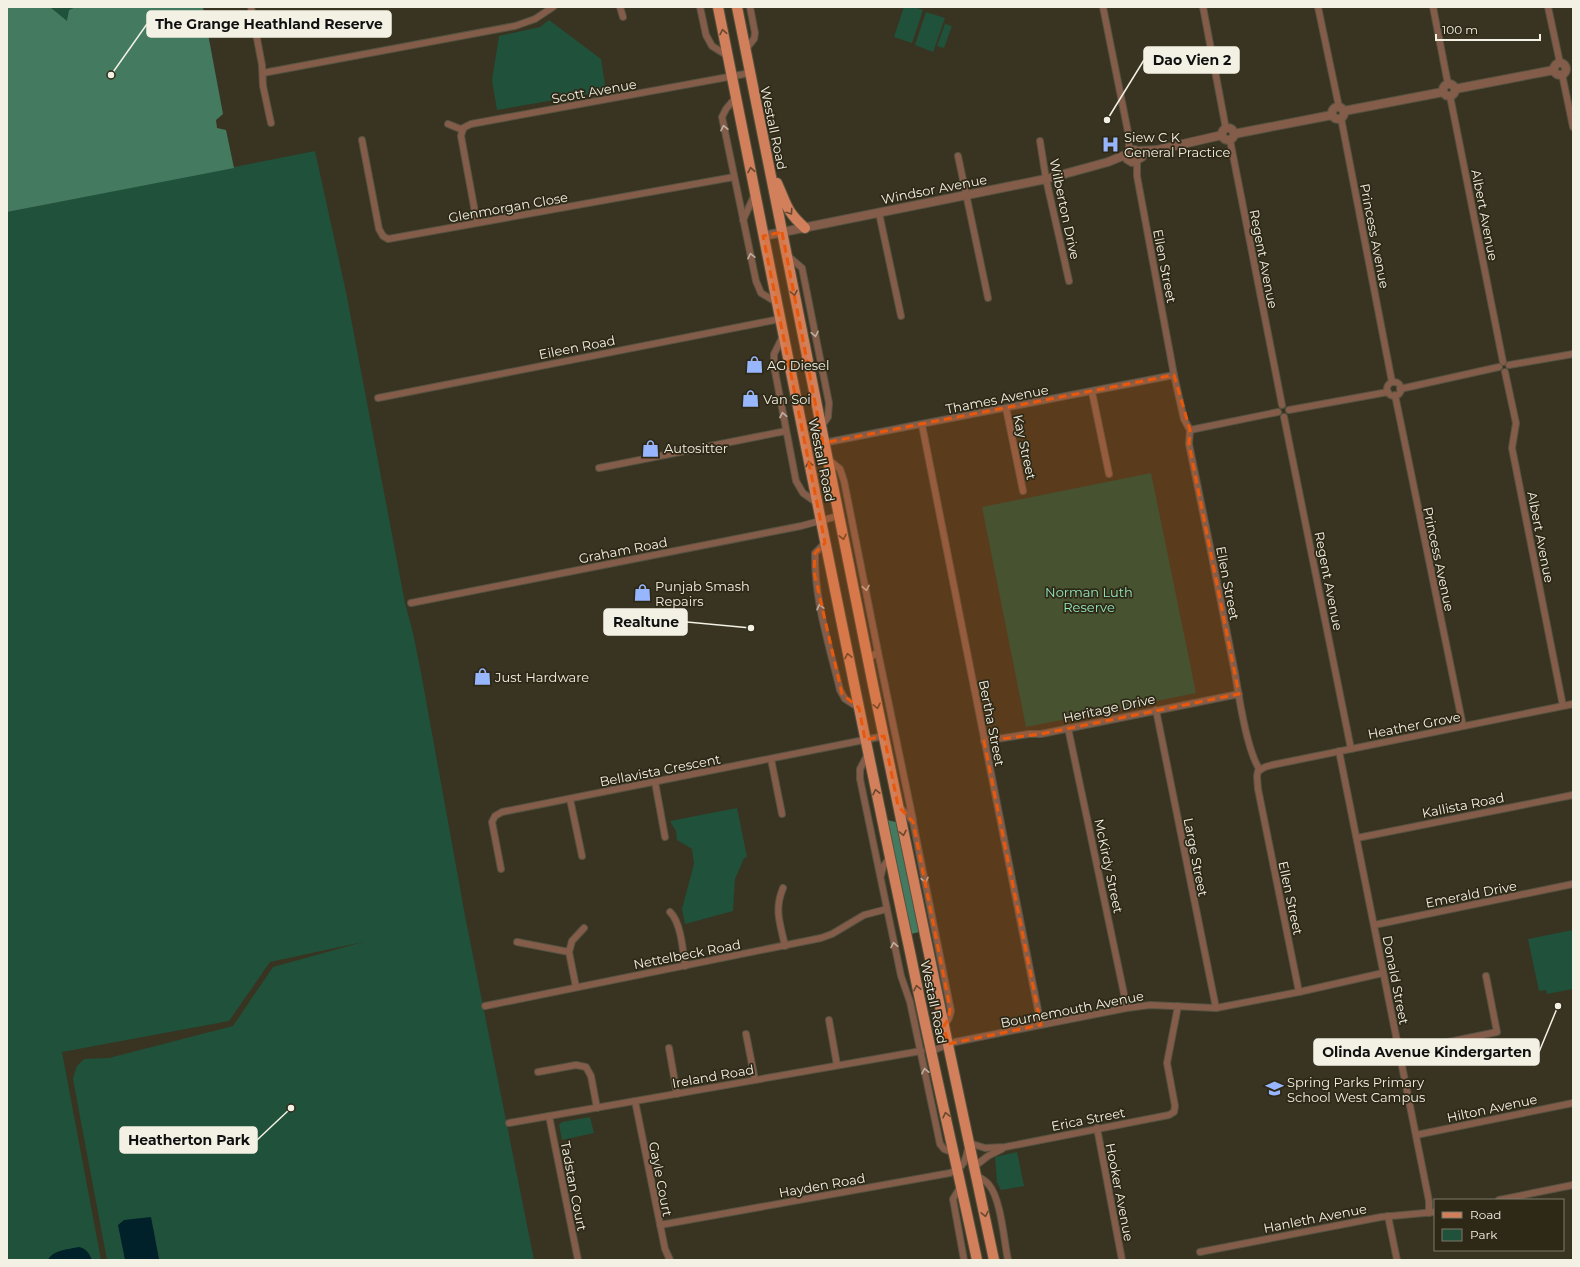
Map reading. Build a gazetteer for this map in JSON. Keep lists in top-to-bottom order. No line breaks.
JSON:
{"streets":{"main road":["Westall Road"],"street":["Scott Avenue","Windsor Avenue","Glenmorgan Close","Wilberton Drive","Albert Avenue","Princess Avenue","Regent Avenue","Ellen Street","Eileen Road","Thames Avenue","Kay Street","Graham Road","Heritage Drive","Bertha Street","Heather Grove","Bellavista Crescent","Kallista Road","Large Street","McKirdy Street","Emerald Drive","Nettelbeck Road","Donald Street","Bournemouth Avenue","Ireland Road","Hilton Avenue","Erica Street","Gayle Court","Hayden Road","Tadstan Court","Hooker Avenue","Hanleth Avenue"]},"crossings":[["Scott Avenue","Westall Road"],["Westall Road","Windsor Avenue"],["Westall Road","Eileen Road"],["Westall Road","Thames Avenue"],["Westall Road","Graham Road"],["Westall Road","Bellavista Crescent"],["Westall Road","Nettelbeck Road"],["Westall Road","Bournemouth Avenue"],["Westall Road","Ireland Road"],["Westall Road","Erica Street"],["Westall Road","Hayden Road"],["Windsor Avenue","Wilberton Drive"],["Windsor Avenue","Ellen Street"],["Albert Avenue","Heather Grove"],["Princess Avenue","Heather Grove"],["Regent Avenue","Heather Grove"],["Ellen Street","Thames Avenue"],["Ellen Street","Heritage Drive"],["Ellen Street","Heather Grove"],["Ellen Street","Bournemouth Avenue"],["Thames Avenue","Kay Street"],["Thames Avenue","Bertha Street"],["Heritage Drive","Bertha Street"],["Heritage Drive","Large Street"],["Heritage Drive","McKirdy Street"],["Bertha Street","Bournemouth Avenue"],["Heather Grove","Donald Street"],["Kallista Road","Donald Street"],["Large Street","Bournemouth Avenue"],["McKirdy Street","Bournemouth Avenue"],["Emerald Drive","Donald Street"],["Donald Street","Bournemouth Avenue"],["Donald Street","Hilton Avenue"],["Donald Street","Hanleth Avenue"],["Bournemouth Avenue","Erica Street"],["Ireland Road","Gayle Court"],["Ireland Road","Tadstan Court"],["Erica Street","Hooker Avenue"],["Gayle Court","Hayden Road"]],"parks":["Norman Luth Reserve"],"places":{"other":["The Grange Heathland Reserve","Dao Vien 2","Realtune","Olinda Avenue Kindergarten","Heatherton Park"],"hospital":["Siew C K General Practice"],"shop":["AG Diesel","Van Soi","Autositter","Punjab Smash Repairs","Just Hardware"],"school or university":["Spring Parks Primary School West Campus"]},"legend":["Road","Park"],"scale_bar":"100 m"}
